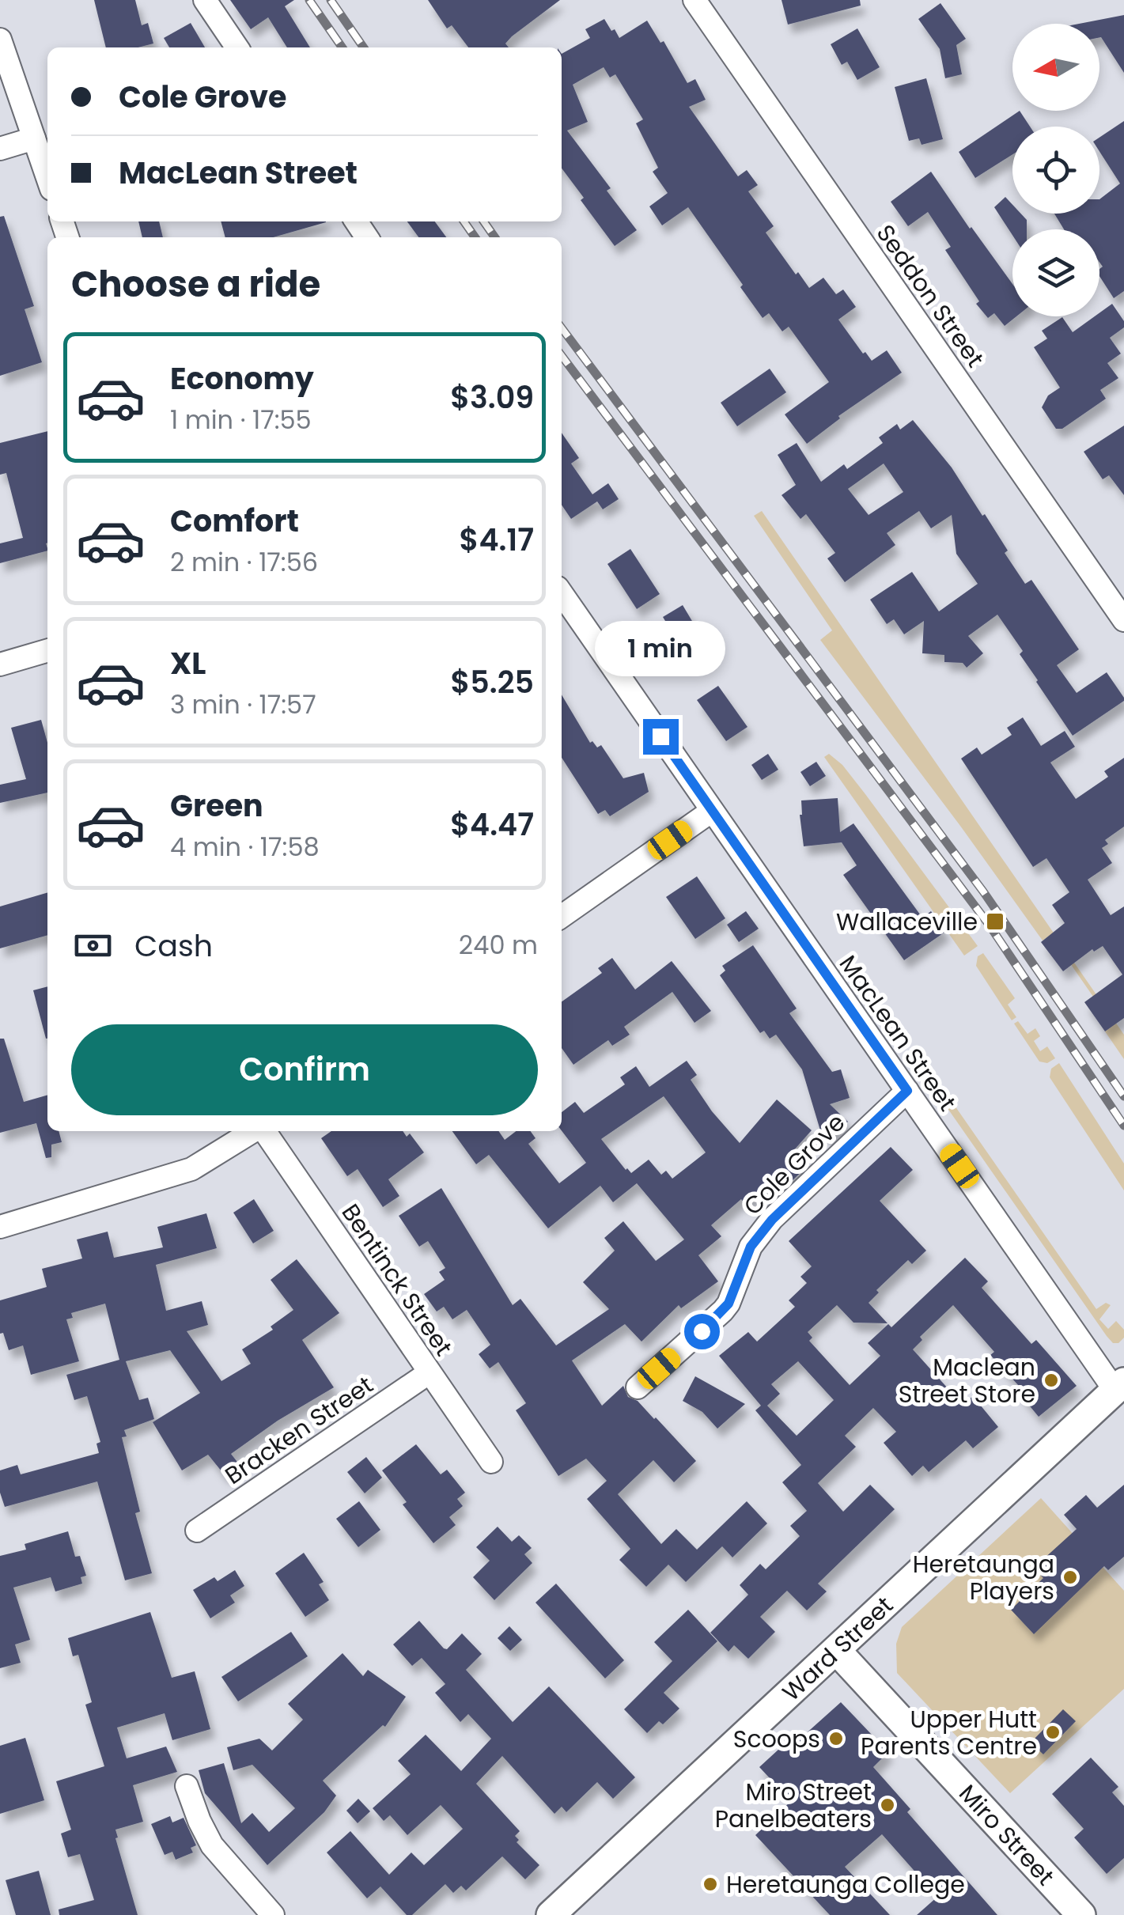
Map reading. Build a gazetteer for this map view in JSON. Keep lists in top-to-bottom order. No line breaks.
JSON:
{"streets":{"street":["Seddon Street","MacLean Street","Cole Grove","Bentinck Street","Bracken Street","Ward Street","Miro Street"]},"crossings":[["MacLean Street","Cole Grove"],["MacLean Street","Ward Street"],["Bentinck Street","Bracken Street"],["Ward Street","Miro Street"]],"places":{"transit":["Wallaceville"],"other":["Maclean Street Store","Heretaunga Players","Upper Hutt Parents Centre","Scoops","Miro Street Panelbeaters","Heretaunga College"]},"north":"left","page":{"banner":["Cole Grove","MacLean Street"],"heading":"Choose a ride","list":[{"name":"Economy","note":"1 min · 17:55","value":"$3.09"},{"name":"Comfort","note":"2 min · 17:56","value":"$4.17"},{"name":"XL","note":"3 min · 17:57","value":"$5.25"},{"name":"Green","note":"4 min · 17:58","value":"$4.47"}],"bubble":"1 min","pay":["Cash","240 m"],"buttons":"Confirm"}}
